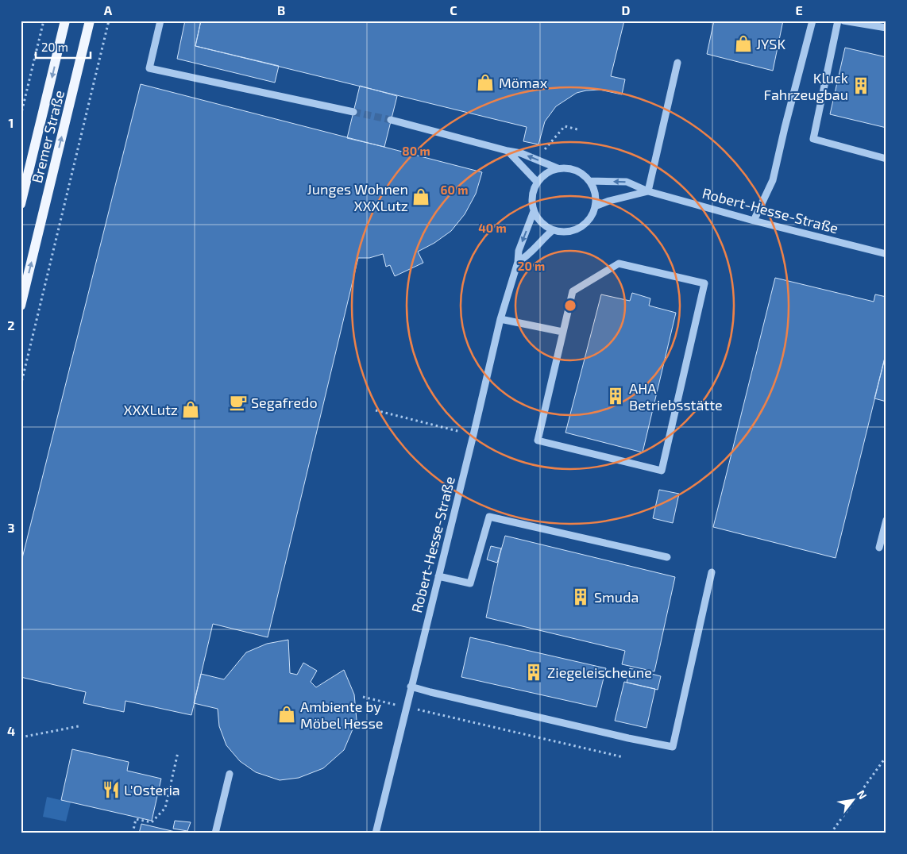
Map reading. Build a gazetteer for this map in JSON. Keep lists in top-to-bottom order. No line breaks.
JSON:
{"streets":{"main road":["Bremer Straße"],"street":["Robert-Hesse-Straße"]},"places":{"shop":["JYSK","Mömax","Junges Wohnen XXXLutz","XXXLutz","Ambiente by Möbel Hesse"],"building":["Kluck Fahrzeugbau","AHA Betriebsstätte","Smuda","Ziegeleischeune"],"cafe":["Segafredo"],"restaurant":["L'Osteria"]},"scale_bar":"20 m","north":"top right","grid":{"columns":["A","B","C","D","E"],"rows":["1","2","3","4"]},"rings":["80 m","60 m","40 m","20 m"]}
